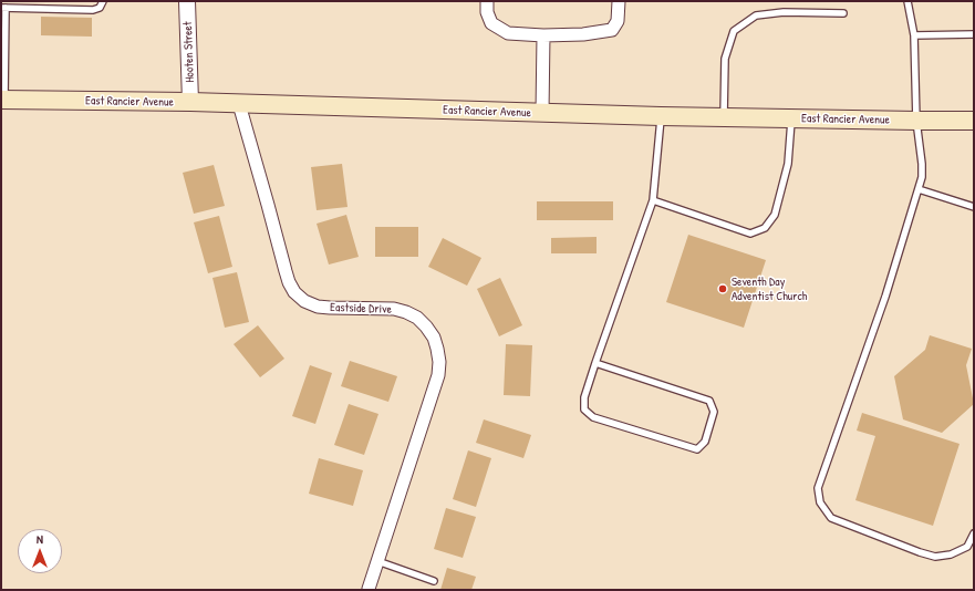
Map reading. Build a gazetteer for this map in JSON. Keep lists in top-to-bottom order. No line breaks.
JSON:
{"streets":{"main road":["East Rancier Avenue"],"street":["Hooten Street","Eastside Drive"]},"crossings":[["Hooten Street","East Rancier Avenue"],["East Rancier Avenue","Eastside Drive"]],"places":["Seventh Day Adventist Church"],"north":"top"}
